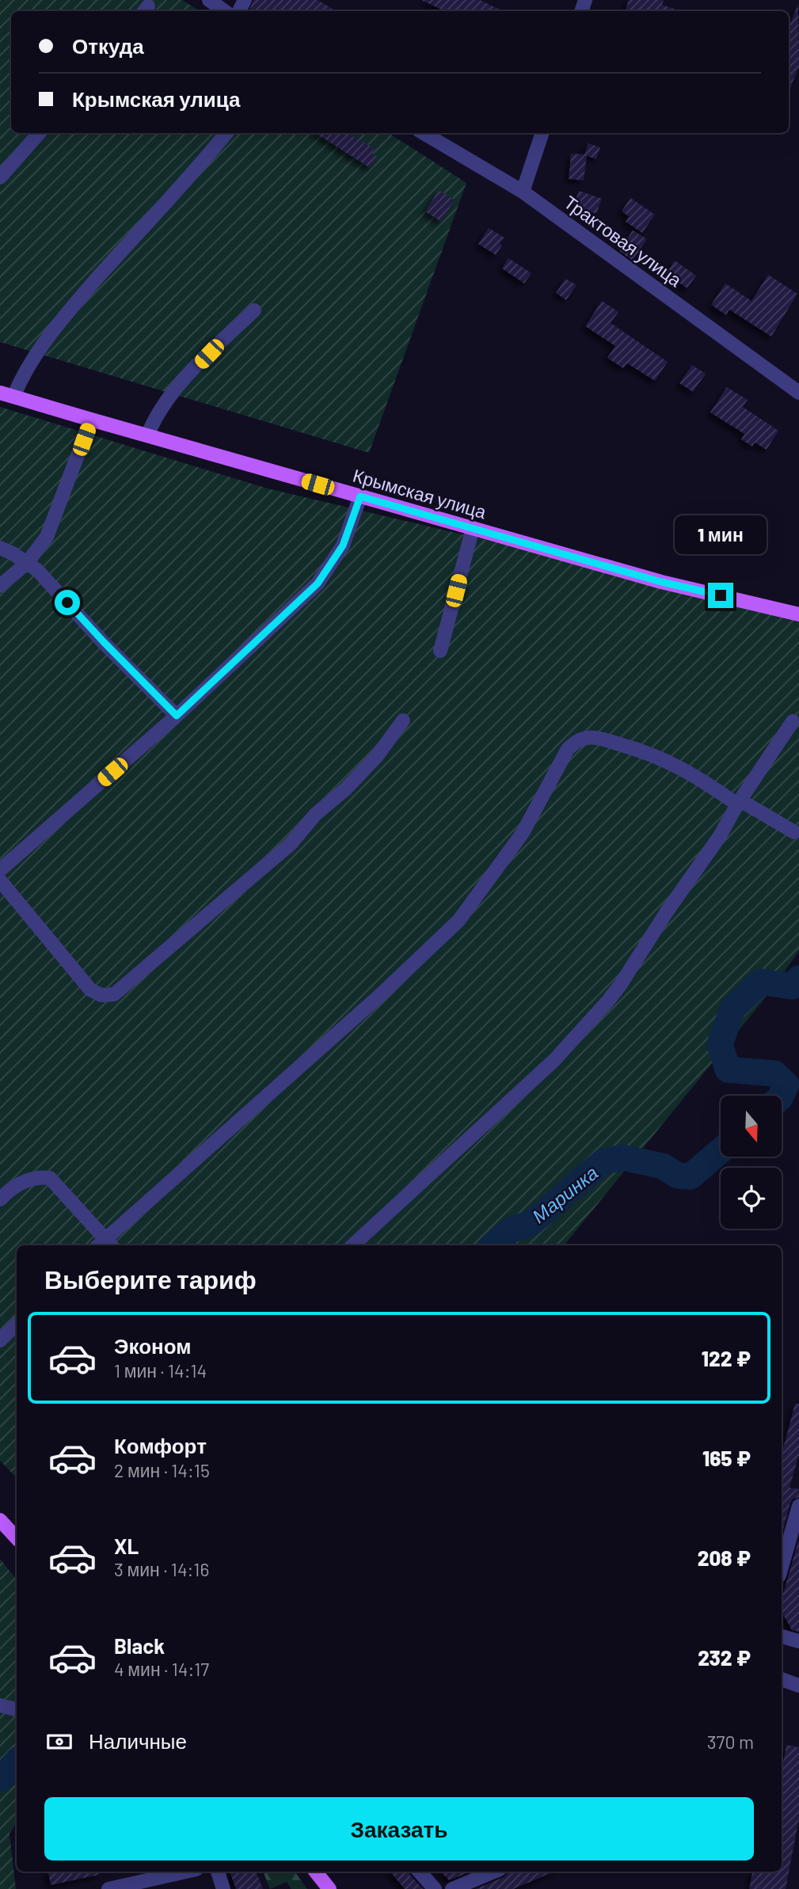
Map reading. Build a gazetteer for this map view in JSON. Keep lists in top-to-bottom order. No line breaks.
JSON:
{"streets":{"main road":["Крымская улица"],"street":["Трактовая улица"]},"water":["Маринка"],"north":"bottom","page":{"banner":["Откуда","Крымская улица"],"bubble":"1 мин","heading":"Выберите тариф","list":[{"name":"Эконом","note":"1 мин · 14:14","value":"122 ₽"},{"name":"Комфорт","note":"2 мин · 14:15","value":"165 ₽"},{"name":"XL","note":"3 мин · 14:16","value":"208 ₽"},{"name":"Black","note":"4 мин · 14:17","value":"232 ₽"}],"pay":["Наличные","370 m"],"buttons":"Заказать"}}
